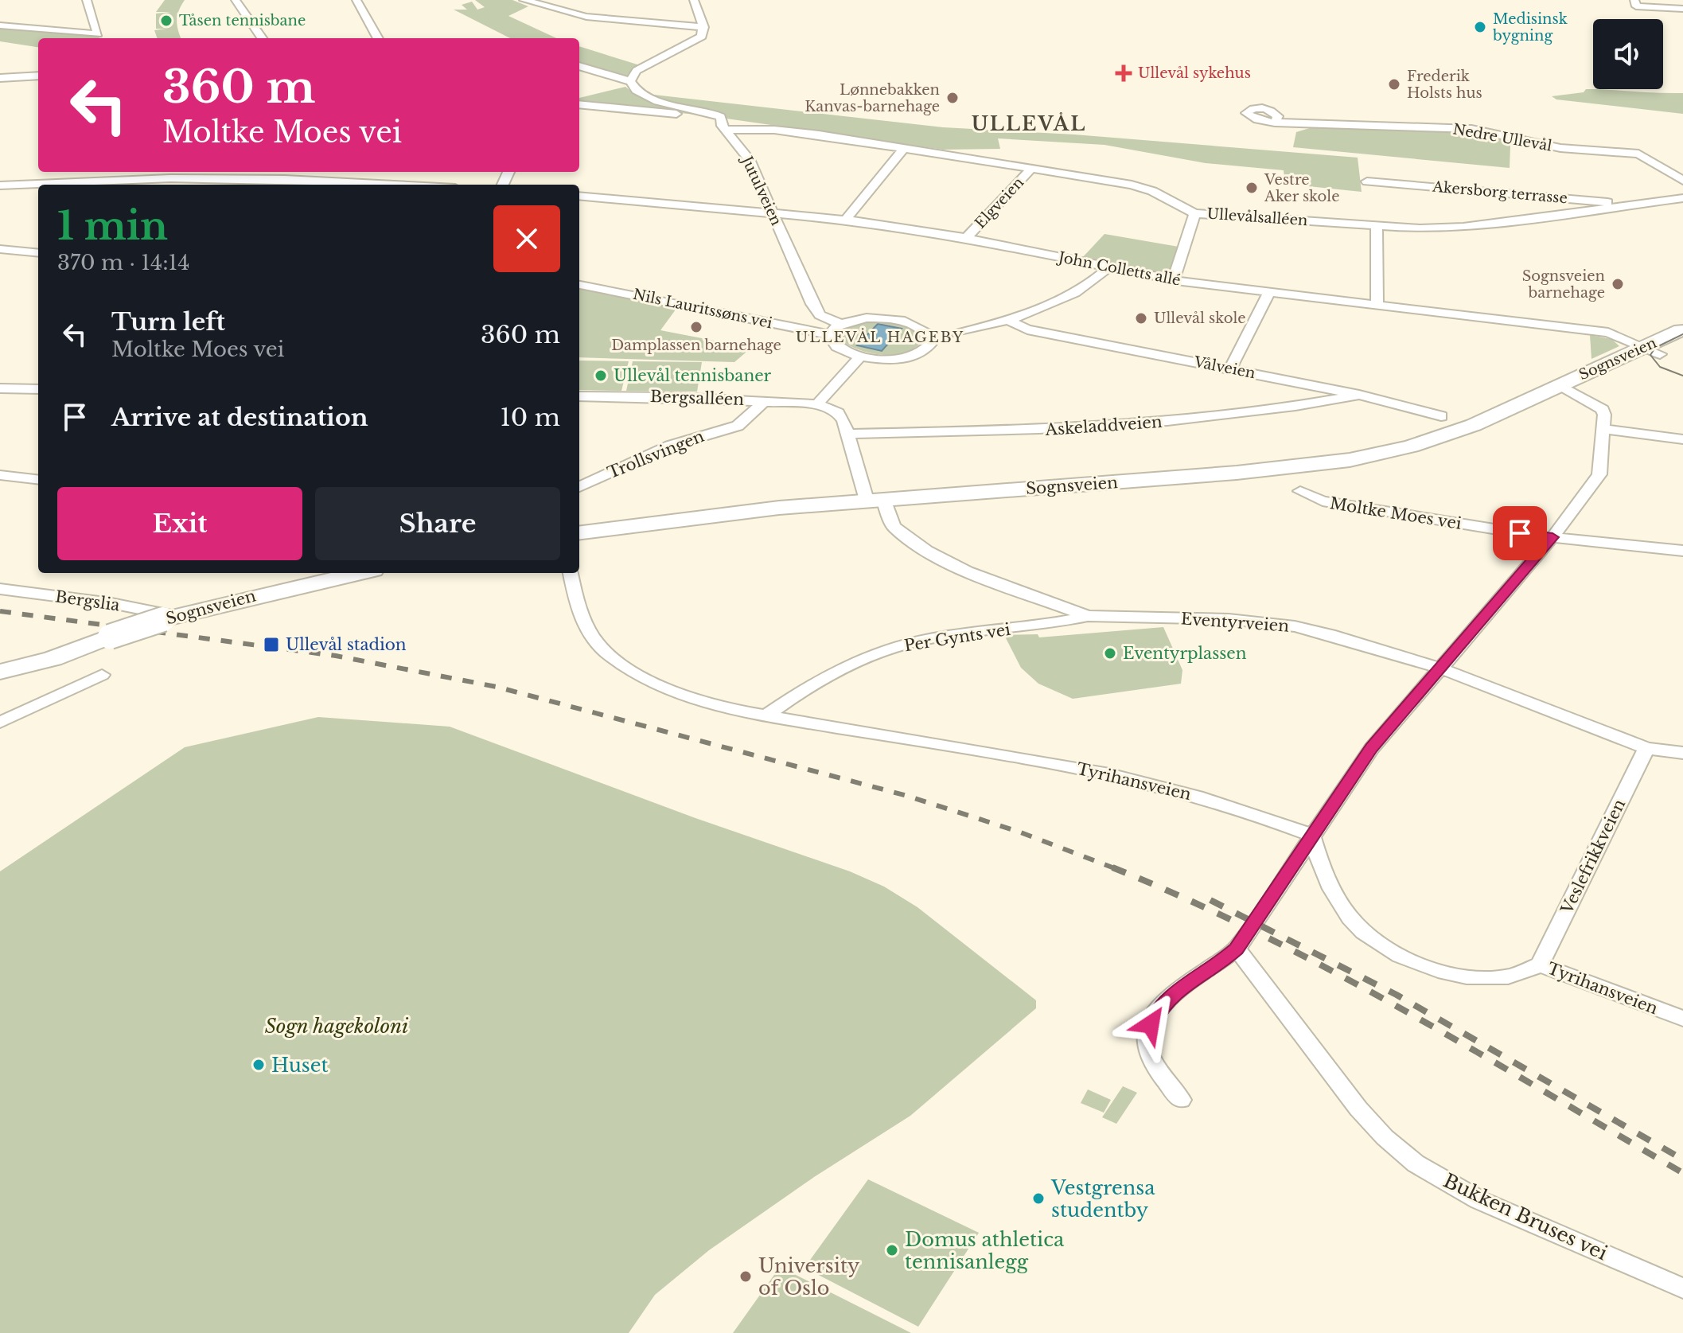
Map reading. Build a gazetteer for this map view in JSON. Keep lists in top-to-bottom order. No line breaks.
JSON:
{"streets":{"main road":["Sognsveien"],"street":["Nedre Ullevål","Jutulveien","Akersborg terrasse","Elgveien","Ullevålsalléen","John Colletts allé","Nils Lauritssøns vei","Vålveien","Bergsalléen","Askeladdveien","Trollsvingen","Moltke Moes vei","Bergslia","Eventyrveien","Per Gynts vei","Tyrihansveien","Veslefrikkveien","Bukken Bruses vei"]},"crossings":[["Jutulveien","Ullevålsalléen"],["Jutulveien","John Colletts allé"],["Akersborg terrasse","Ullevålsalléen"],["Elgveien","Ullevålsalléen"],["Elgveien","John Colletts allé"],["John Colletts allé","Sognsveien"],["Sognsveien","Bergslia"],["Sognsveien","Eventyrveien"],["Vålveien","Askeladdveien"],["Bergsalléen","Trollsvingen"],["Bergsalléen","Eventyrveien"],["Askeladdveien","Eventyrveien"],["Eventyrveien","Per Gynts vei"],["Eventyrveien","Veslefrikkveien"],["Per Gynts vei","Tyrihansveien"],["Tyrihansveien","Veslefrikkveien"]],"districts":["ULLEVÅL","ULLEVÅL HAGEBY"],"parks":["Sogn hagekoloni"],"places":{"other":["Tåsen tennisbane","Medisinsk bygning","Frederik Holsts hus","Lønnebakken Kanvas-barnehage","Vestre Aker skole","Sognsveien barnehage","Ullevål skole","Damplassen barnehage","Ullevål tennisbaner","Eventyrplassen","Huset","Vestgrensa studentby","Domus athletica tennisanlegg","University of Oslo"],"health":["Ullevål sykehus"],"transit":["Ullevål stadion"]},"page":{"turn":["360 m","Moltke Moes vei"],"heading":["1 min","370 m · 14:14"],"list":[{"name":"Turn left","note":"Moltke Moes vei","value":"360 m"},{"name":"Arrive at destination","value":"10 m"}],"buttons":["Exit","Share"]}}
